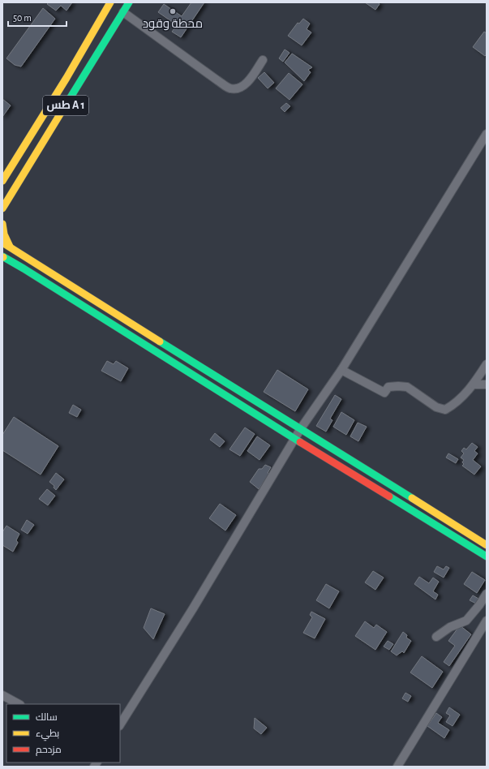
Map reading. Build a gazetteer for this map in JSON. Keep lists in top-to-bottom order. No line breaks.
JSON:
{"streets":{"main road":["طس A 1"]},"places":["محطة وقود"],"legend":["سالك","بطيء","مزدحم"],"scale_bar":"50 m"}
